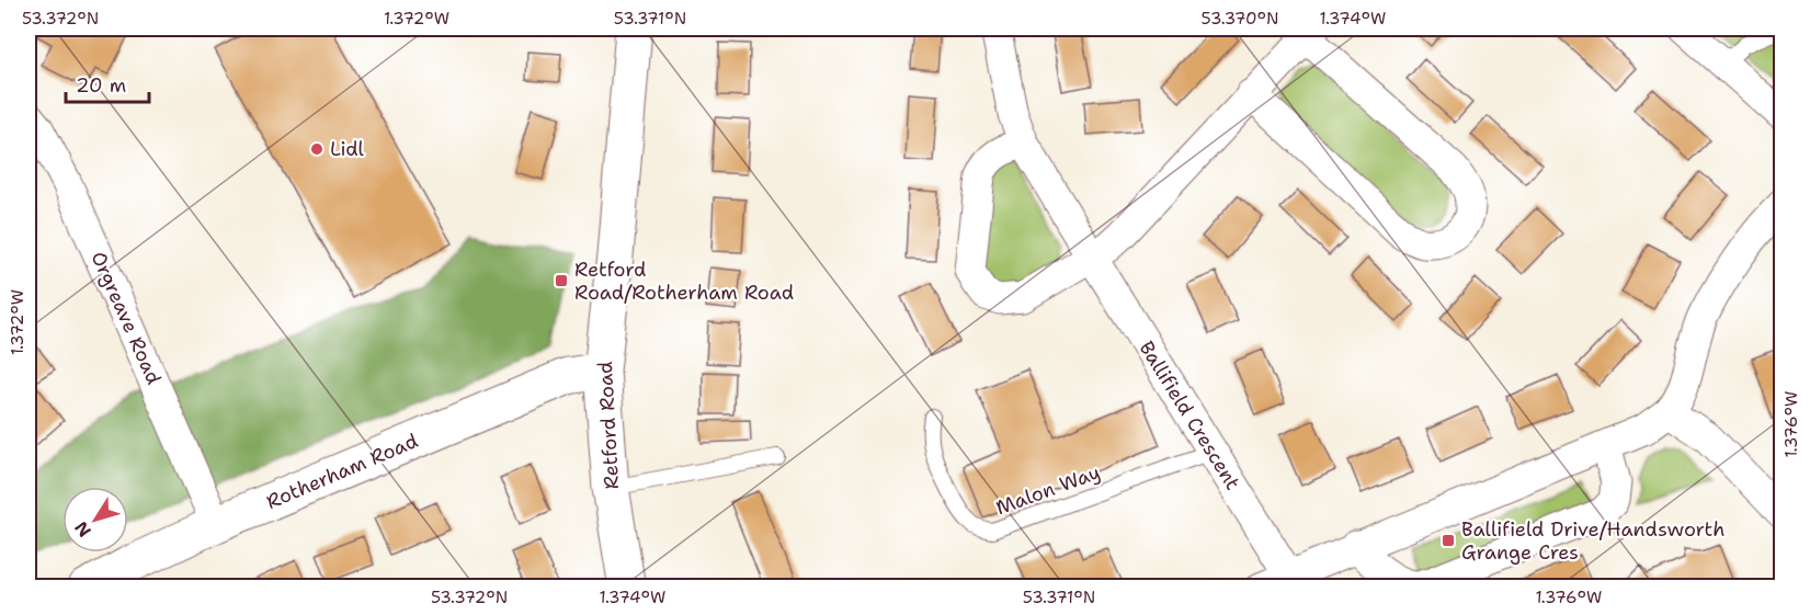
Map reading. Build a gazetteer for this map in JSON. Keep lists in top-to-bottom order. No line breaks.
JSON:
{"streets":{"main road":["Retford Road","Rotherham Road"],"street":["Orgreave Road","Ballifield Crescent"],"lane":["Malon Way"]},"crossings":[["Orgreave Road","Rotherham Road"],["Ballifield Crescent","Malon Way"],["Retford Road","Rotherham Road"]],"places":{"other":["Lidl"],"transit":["Retford Road/Rotherham Road","Ballifield Drive/Handsworth Grange Cres"]},"scale_bar":"20 m","north":"bottom left","coordinates":["53.372°N","1.372°W","53.371°N","53.370°N","1.374°W","1.376°W"]}
